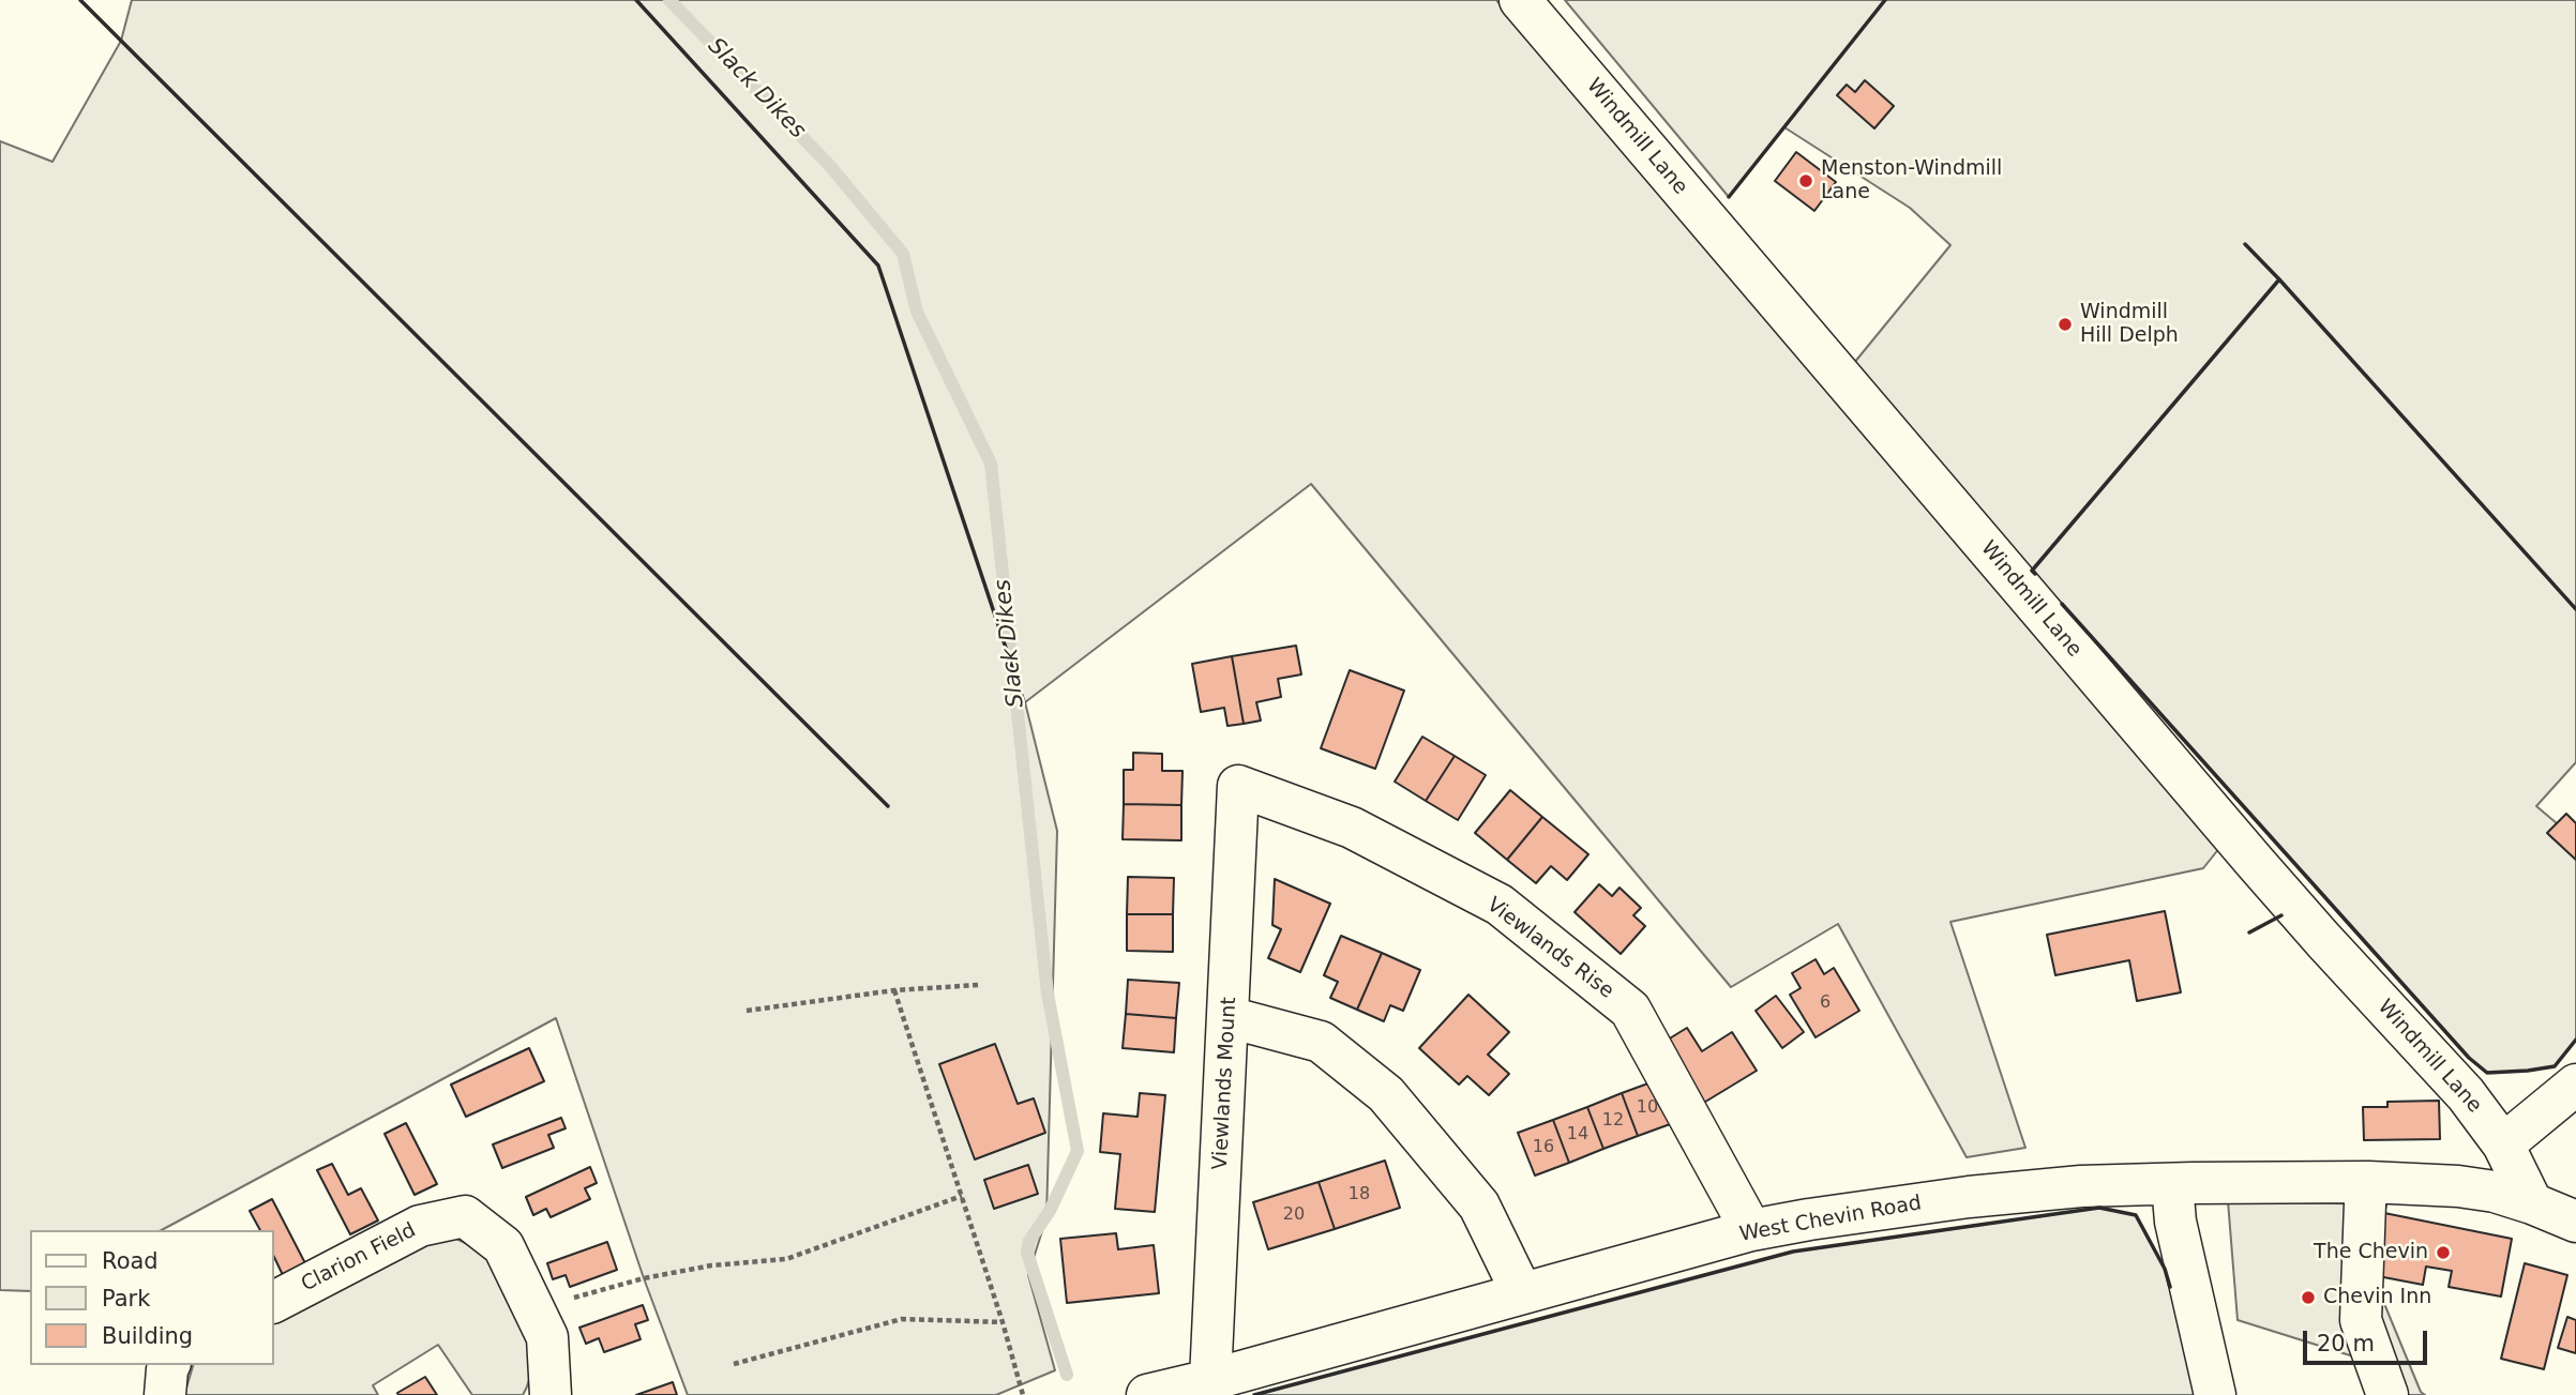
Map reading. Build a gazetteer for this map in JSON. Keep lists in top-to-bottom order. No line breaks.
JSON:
{"streets":{"street":["Windmill Lane","Viewlands Rise","Viewlands Mount","West Chevin Road","Clarion Field"]},"crossings":[["Windmill Lane","West Chevin Road"],["Viewlands Rise","Viewlands Mount"],["Viewlands Rise","West Chevin Road"],["Viewlands Mount","West Chevin Road"]],"water":["Slack Dikes"],"places":["Menston-Windmill Lane","Windmill Hill Delph","The Chevin","Chevin Inn"],"house_numbers":["6","10","12","14","16","18","20"],"legend":["Road","Park","Building"],"scale_bar":"20 m"}
